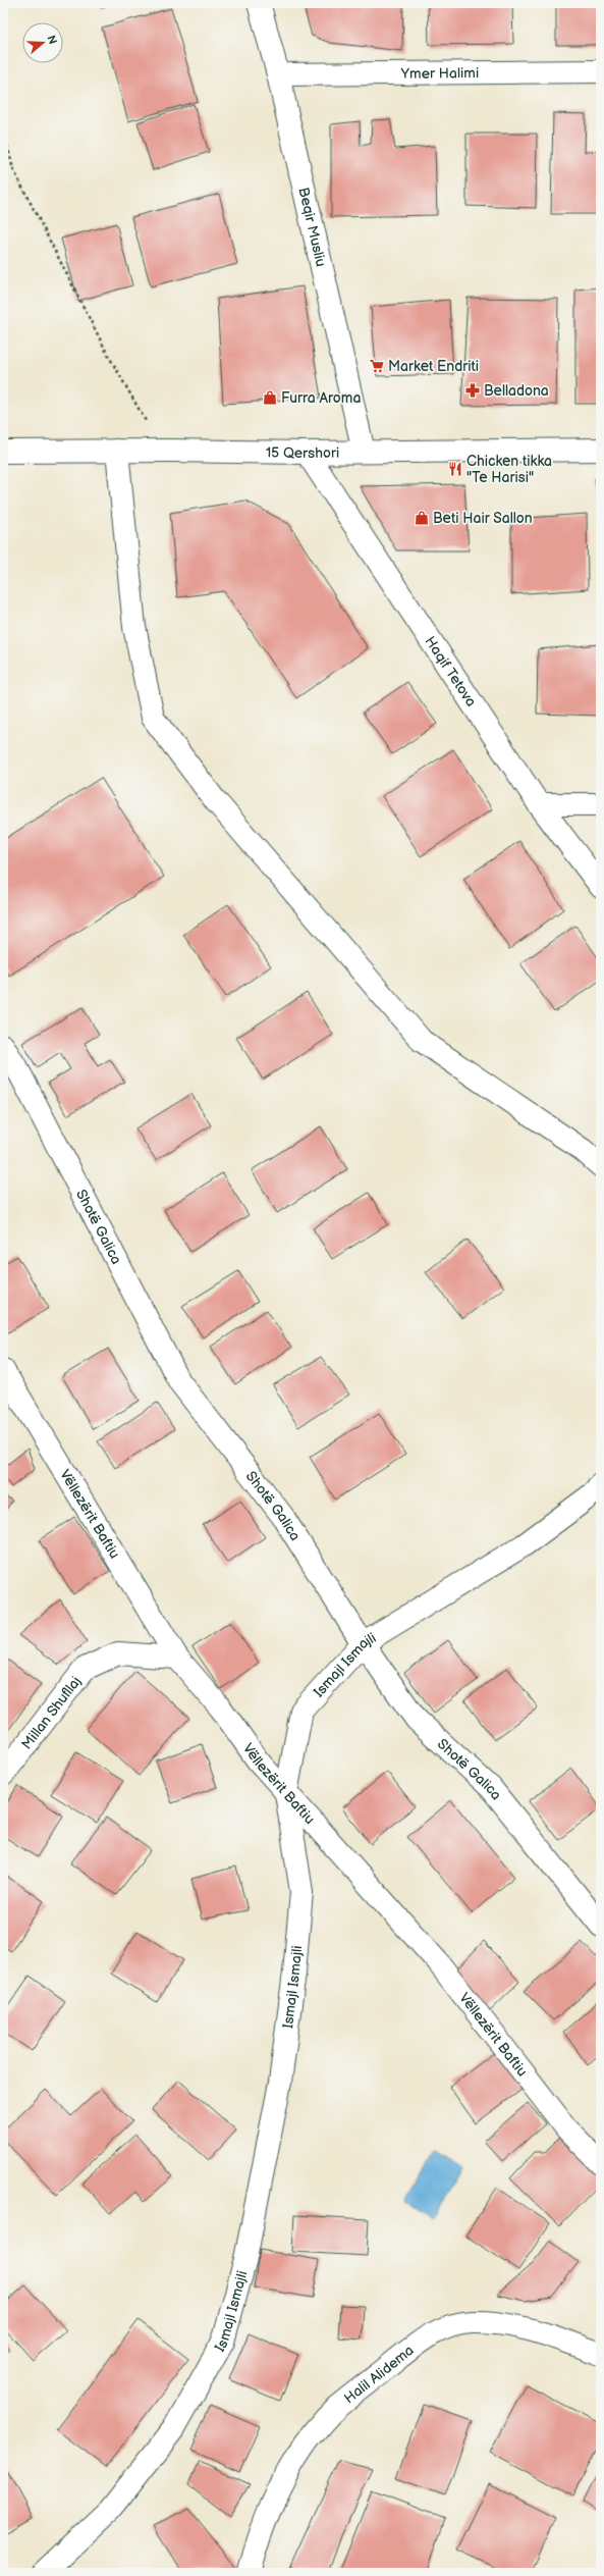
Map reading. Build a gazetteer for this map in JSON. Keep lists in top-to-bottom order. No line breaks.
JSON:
{"streets":{"street":["Ymer Halimi","Beqir Musliu","15 Qershori","Haqif Tetova","Shotë Galica","Vëllezërit Baftiu","Ismajl Ismajli","Millan Shufllaj","Halil Alidema"]},"crossings":[["Ymer Halimi","Beqir Musliu"],["Beqir Musliu","15 Qershori"],["15 Qershori","Haqif Tetova"],["Shotë Galica","Ismajl Ismajli"],["Vëllezërit Baftiu","Ismajl Ismajli"],["Vëllezërit Baftiu","Millan Shufllaj"]],"places":{"supermarket":["Market Endriti"],"pharmacy":["Belladona"],"shop":["Furra Aroma","Beti Hair Sallon"],"restaurant":["Chicken tikka \"Te Harisi\""]},"north":"right"}
